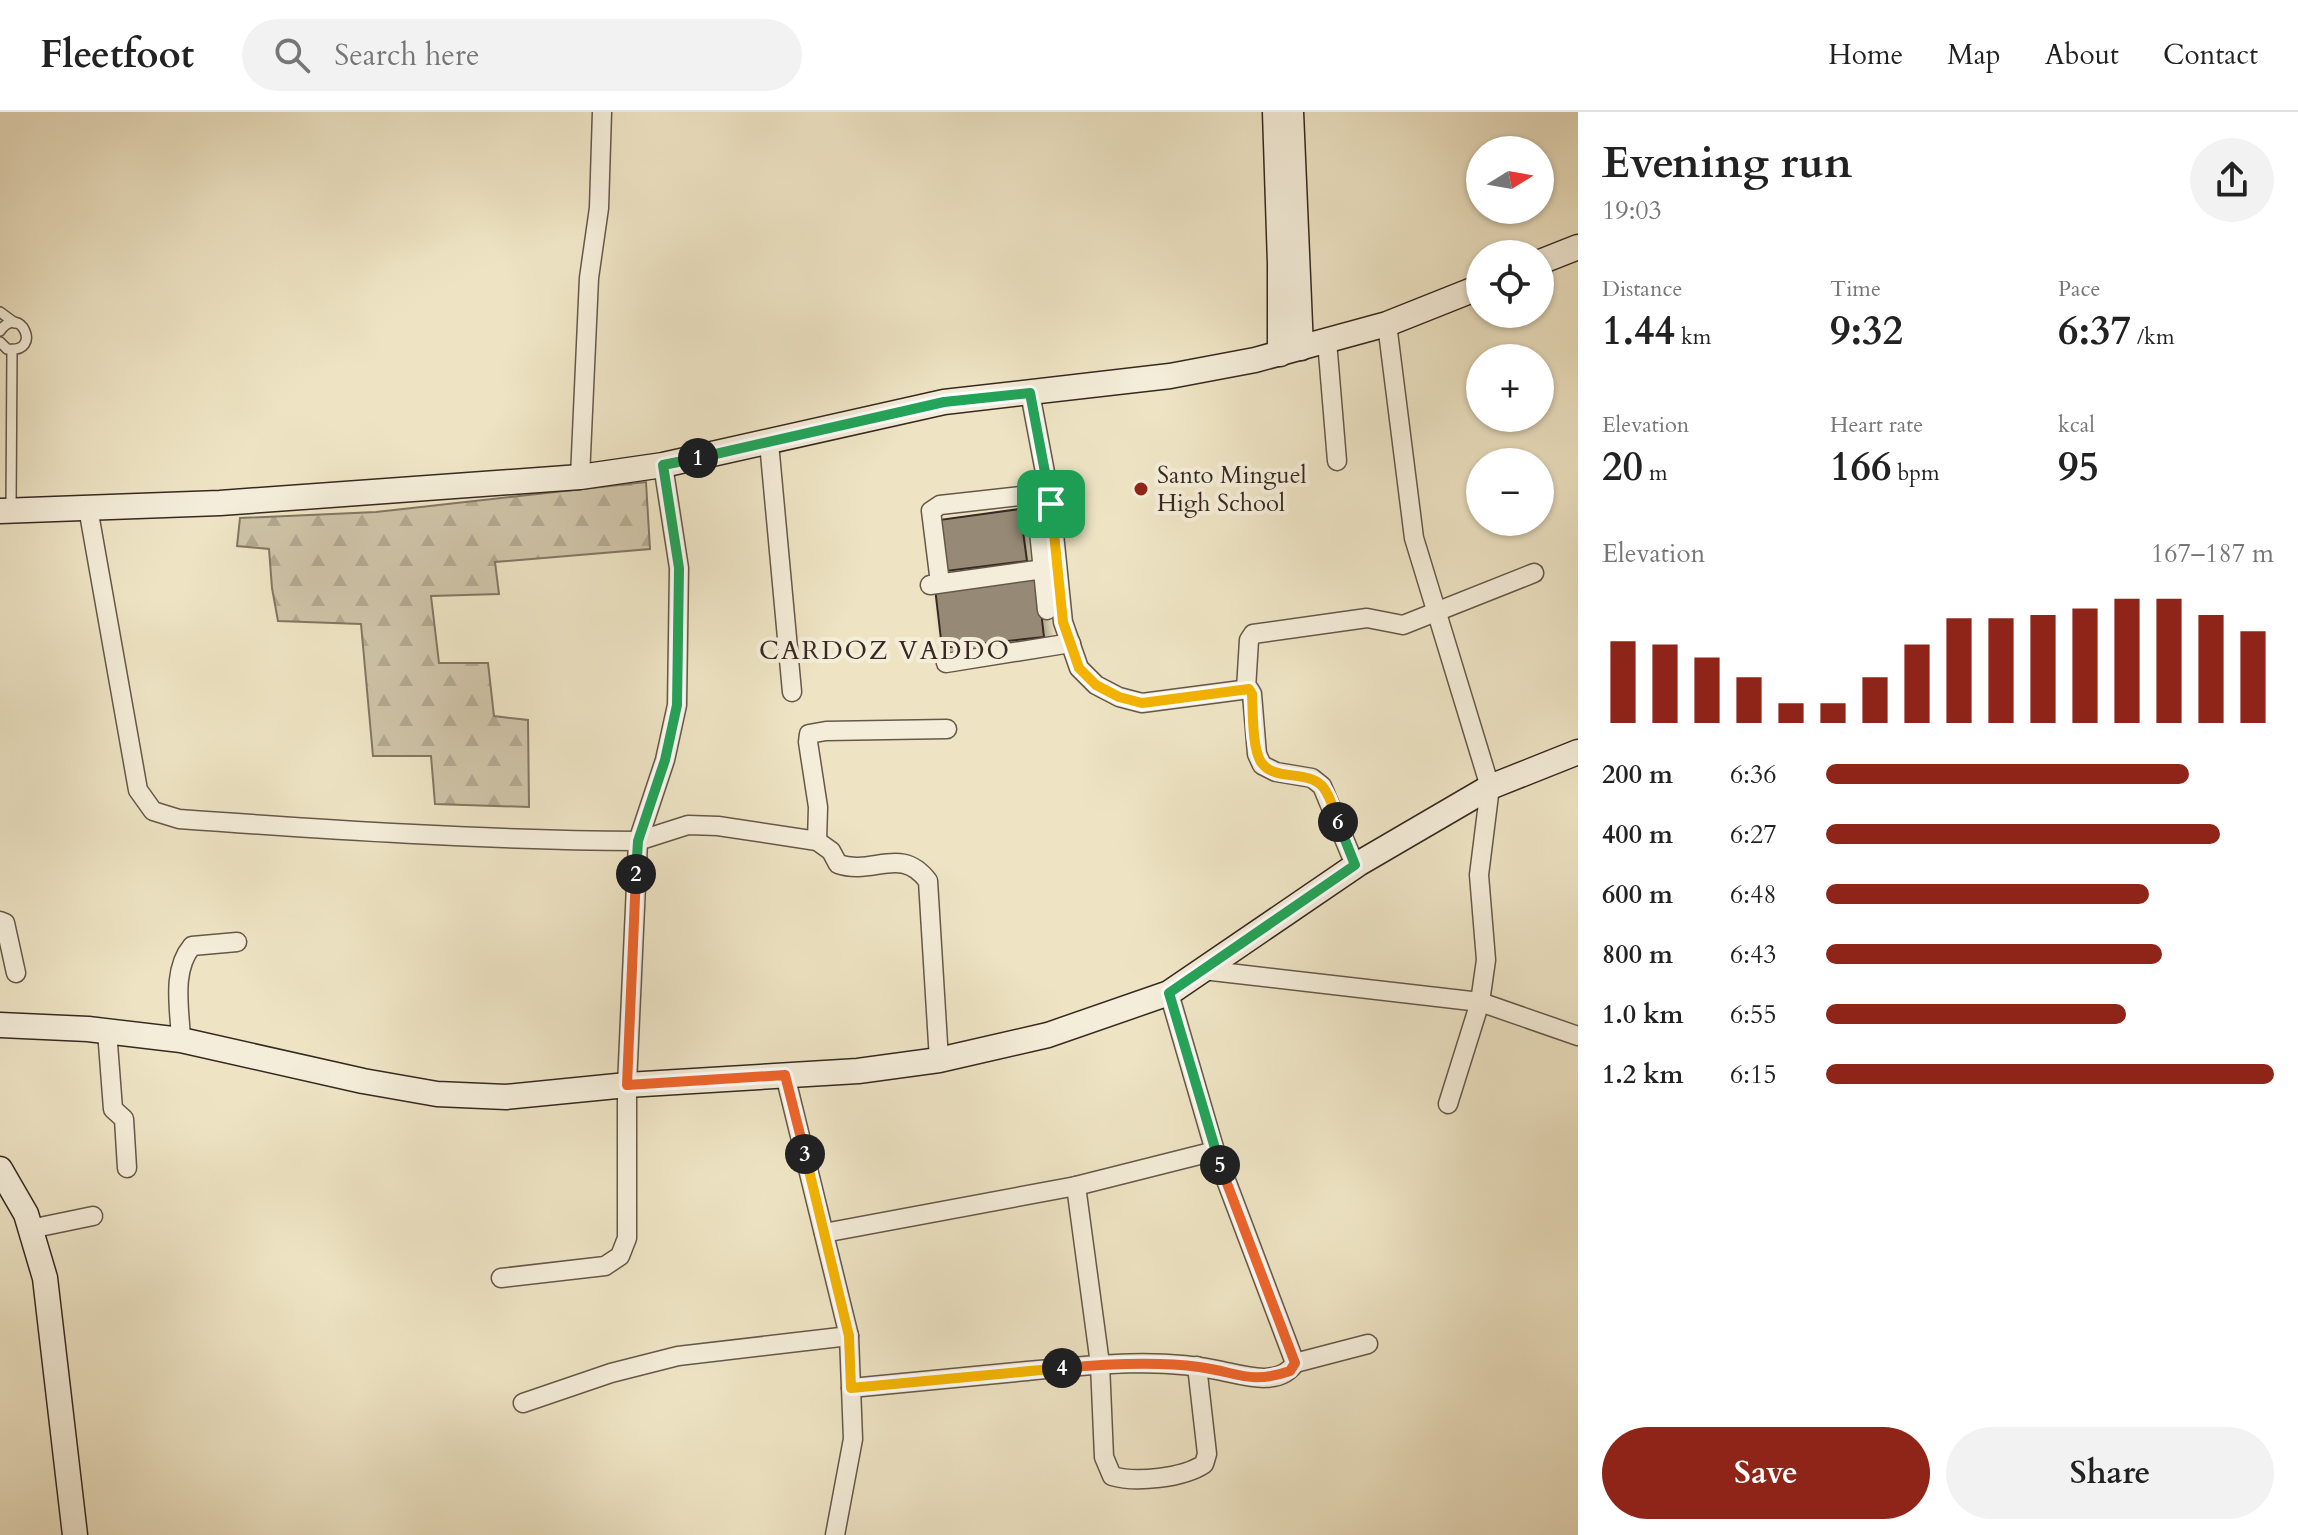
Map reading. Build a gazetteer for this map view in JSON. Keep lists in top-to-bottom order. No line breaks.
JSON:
{"districts":["CARDOZ VADDO"],"places":["Santo Minguel High School"],"north":"right","page":{"header":"Fleetfoot","search":"Search here","nav":["Home","Map","About","Contact"],"heading":["Evening run","19:03"],"map_buttons":["+","−"],"stats":[["Distance","1.44 km"],["Time","9:32"],["Pace","6:37 /km"],["Elevation","20 m"],["Heart rate","166 bpm"],["kcal","95"]],"pins":["1","6","2","3","5","4"],"chart":["Elevation","167–187 m"],"list":[{"name":"200 m","note":"6:36"},{"name":"400 m","note":"6:27"},{"name":"600 m","note":"6:48"},{"name":"800 m","note":"6:43"},{"name":"1.0 km","note":"6:55"},{"name":"1.2 km","note":"6:15"}],"buttons":["Save","Share"]}}
